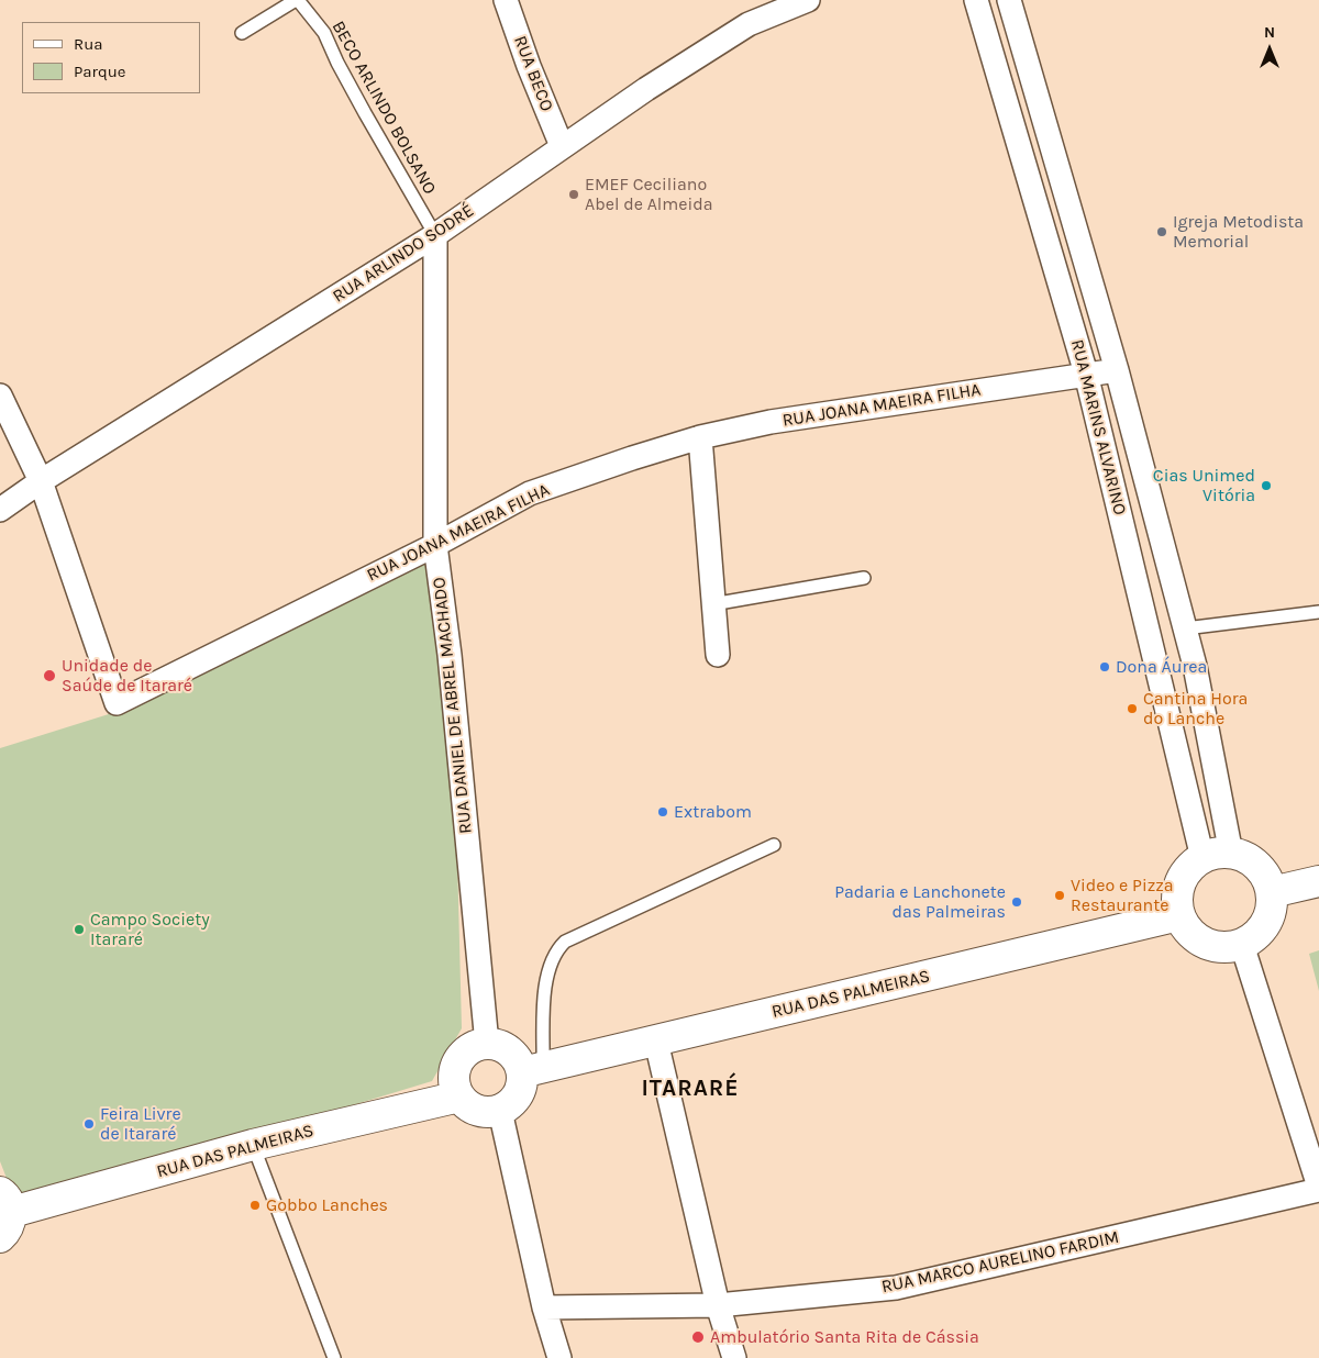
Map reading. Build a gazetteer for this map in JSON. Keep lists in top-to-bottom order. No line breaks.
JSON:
{"streets":{"street":["RUA BECO","RUA ARLINDO SODRÉ","RUA JOANA MAEIRA FILHA","RUA MARINS ALVARINO","RUA DANIEL DE ABREL MACHADO","RUA DAS PALMEIRAS","RUA MARCO AURELINO FARDIM"],"lane":["BECO ARLINDO BOLSANO"]},"crossings":[["RUA BECO","RUA ARLINDO SODRÉ"],["BECO ARLINDO BOLSANO","RUA ARLINDO SODRÉ"],["BECO ARLINDO BOLSANO","RUA DANIEL DE ABREL MACHADO"],["RUA ARLINDO SODRÉ","RUA JOANA MAEIRA FILHA"],["RUA ARLINDO SODRÉ","RUA DANIEL DE ABREL MACHADO"],["RUA JOANA MAEIRA FILHA","RUA MARINS ALVARINO"],["RUA JOANA MAEIRA FILHA","RUA DANIEL DE ABREL MACHADO"],["RUA MARINS ALVARINO","RUA DAS PALMEIRAS"],["RUA DANIEL DE ABREL MACHADO","RUA DAS PALMEIRAS"]],"districts":["ITARARÉ"],"places":["EMEF Ceciliano Abel de Almeida","Igreja Metodista Memorial","Cias Unimed Vitória","Dona Áurea","Unidade de Saúde de Itararé","Cantina Hora do Lanche","Extrabom","Video e Pizza Restaurante","Padaria e Lanchonete das Palmeiras","Campo Society Itararé","Feira Livre de Itararé","Gobbo Lanches","Ambulatório Santa Rita de Cássia"],"legend":["Rua","Parque"],"north":"top"}
